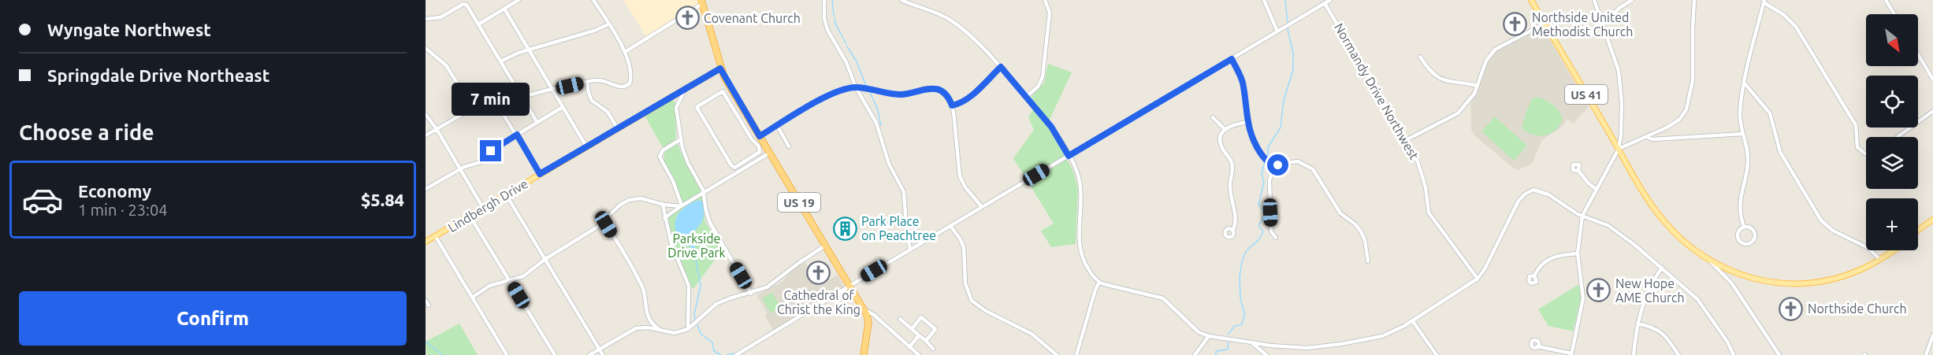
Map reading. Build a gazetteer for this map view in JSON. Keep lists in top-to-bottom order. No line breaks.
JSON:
{"streets":{"highway":["US 19"],"main road":["US 41","Lindbergh Drive"],"street":["Normandy Drive Northwest"]},"crossings":[["US 19","Lindbergh Drive"]],"parks":["Parkside Drive Park"],"places":{"church":["Covenant Church","Northside United Methodist Church","Cathedral of Christ the King","New Hope AME Church","Northside Church"],"building":["Park Place on Peachtree"]},"north":"bottom right","page":{"banner":["Wyngate Northwest","Springdale Drive Northeast"],"map_buttons":"+","bubble":"7 min","heading":"Choose a ride","list":[{"name":"Economy","note":"1 min · 23:04","value":"$5.84"}],"buttons":"Confirm"}}
